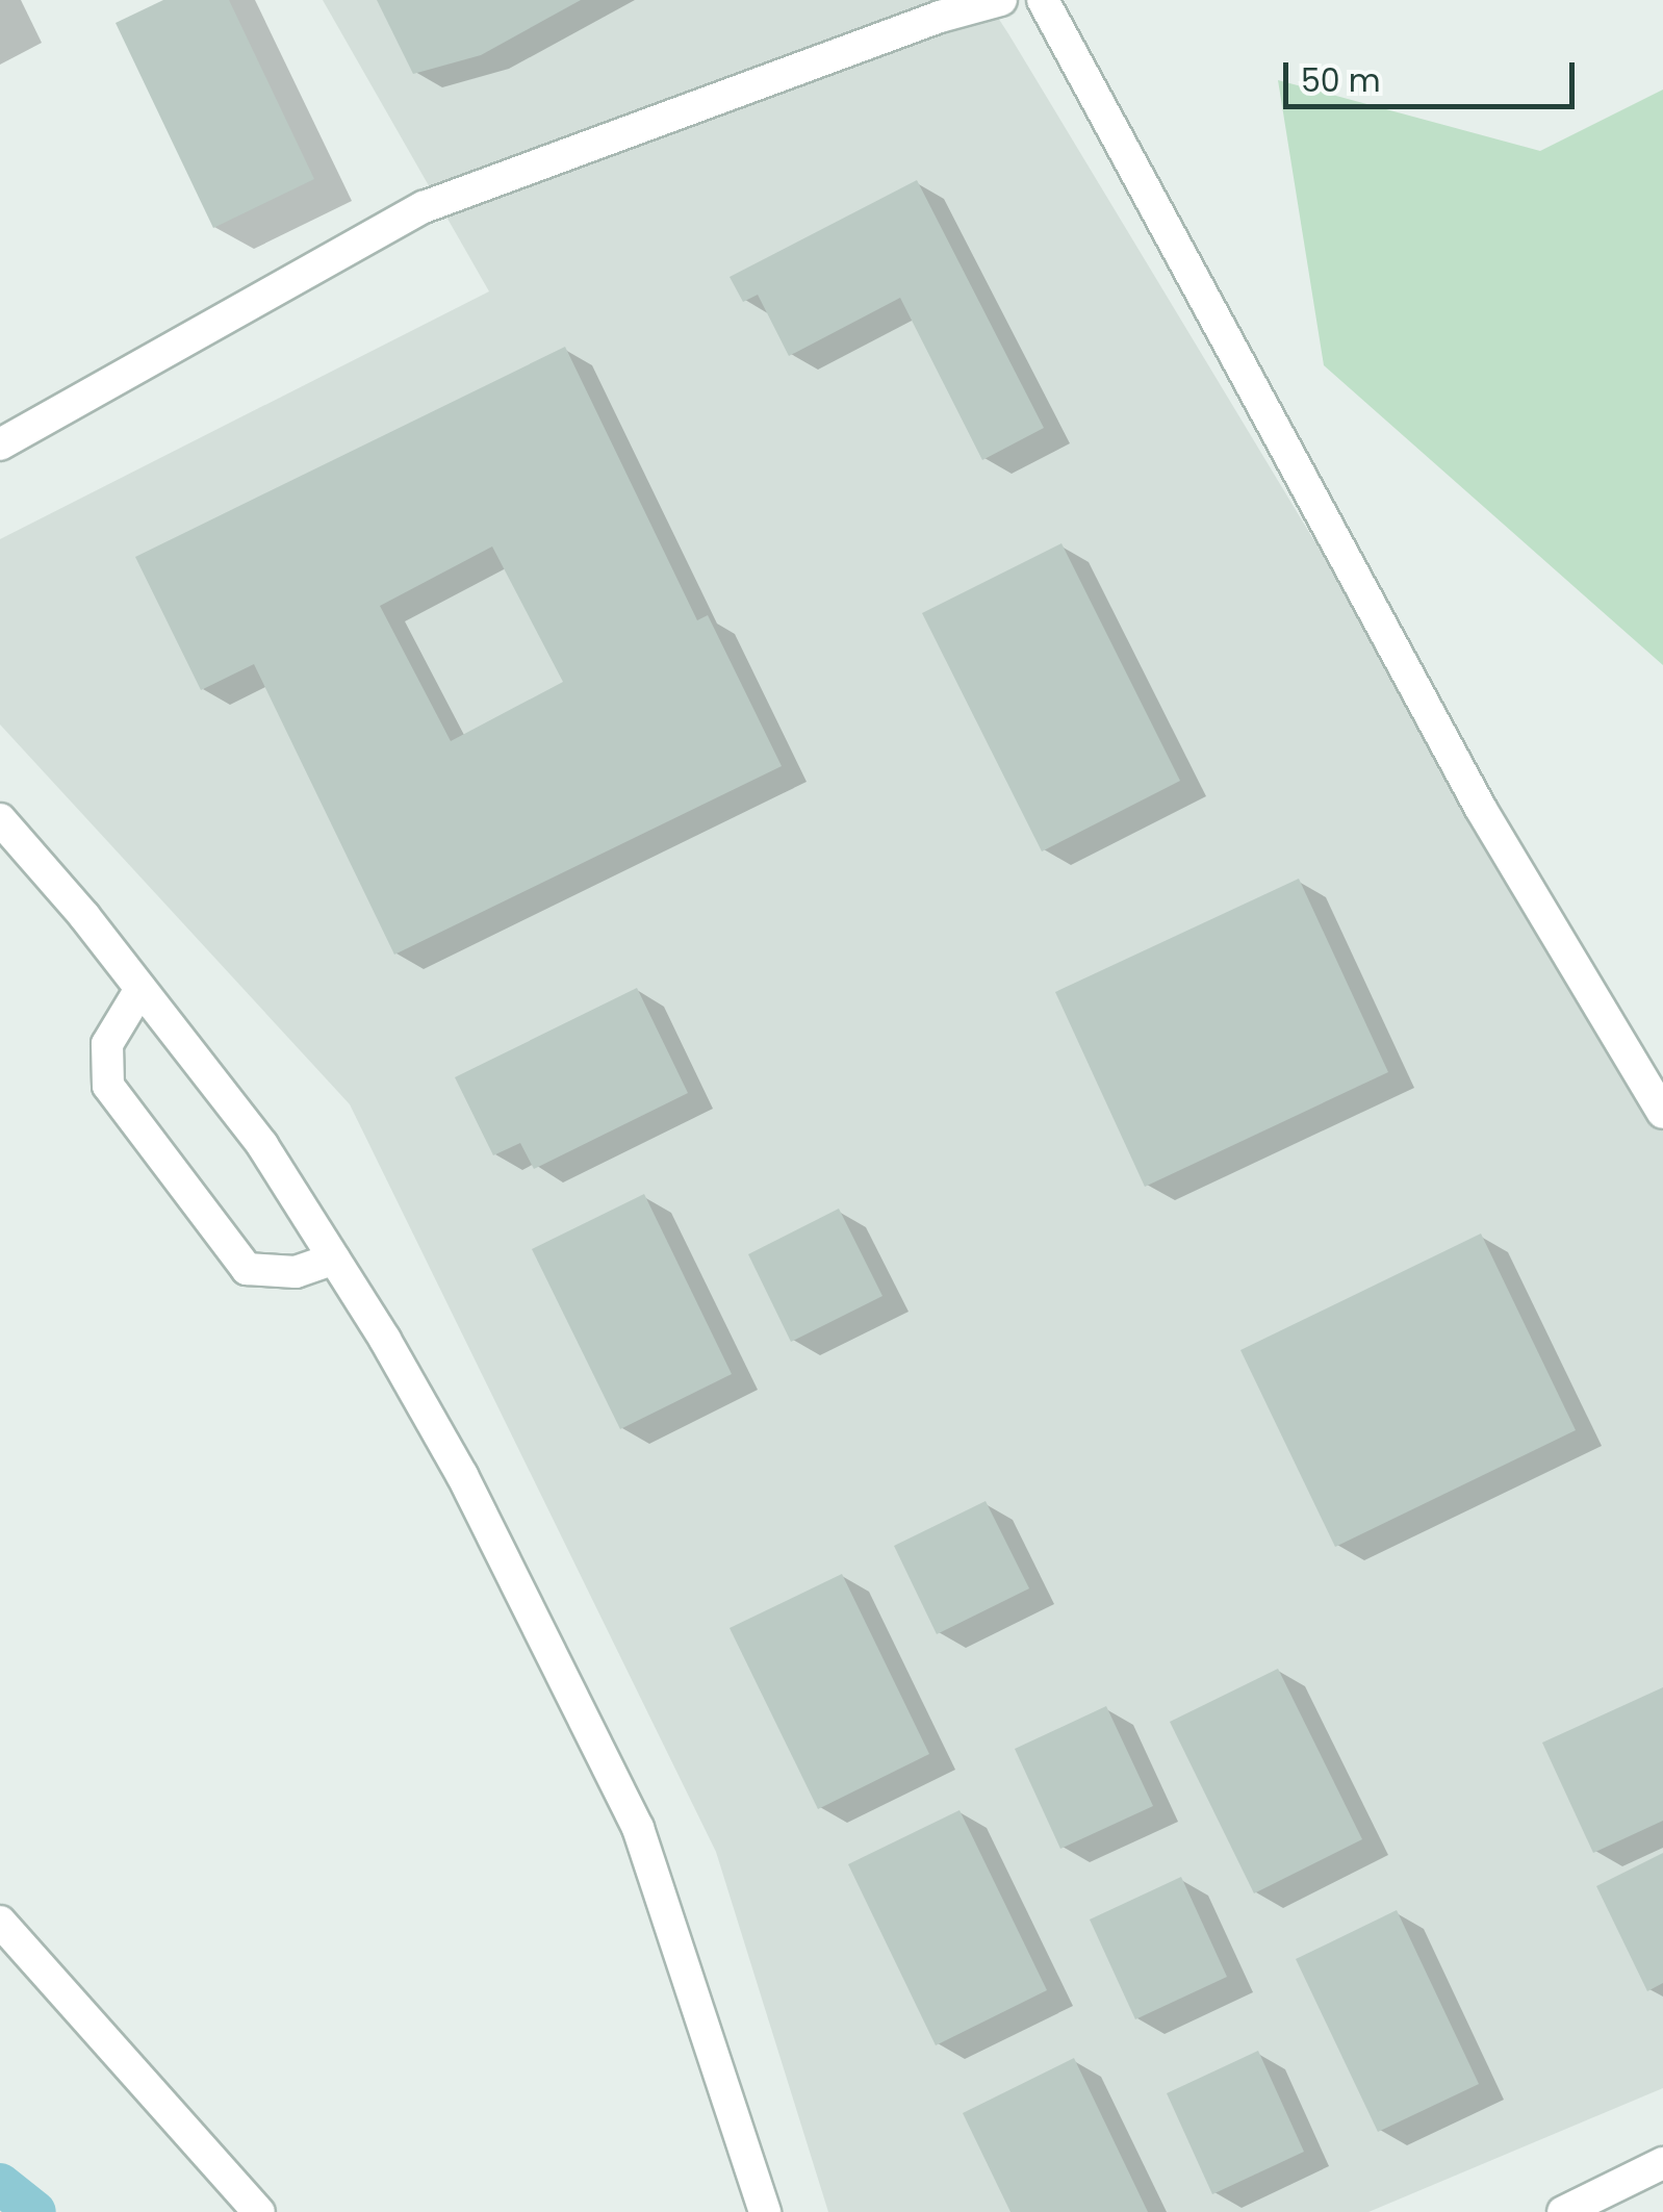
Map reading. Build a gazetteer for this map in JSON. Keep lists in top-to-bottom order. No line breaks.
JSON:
{"scale_bar":"50 m"}
